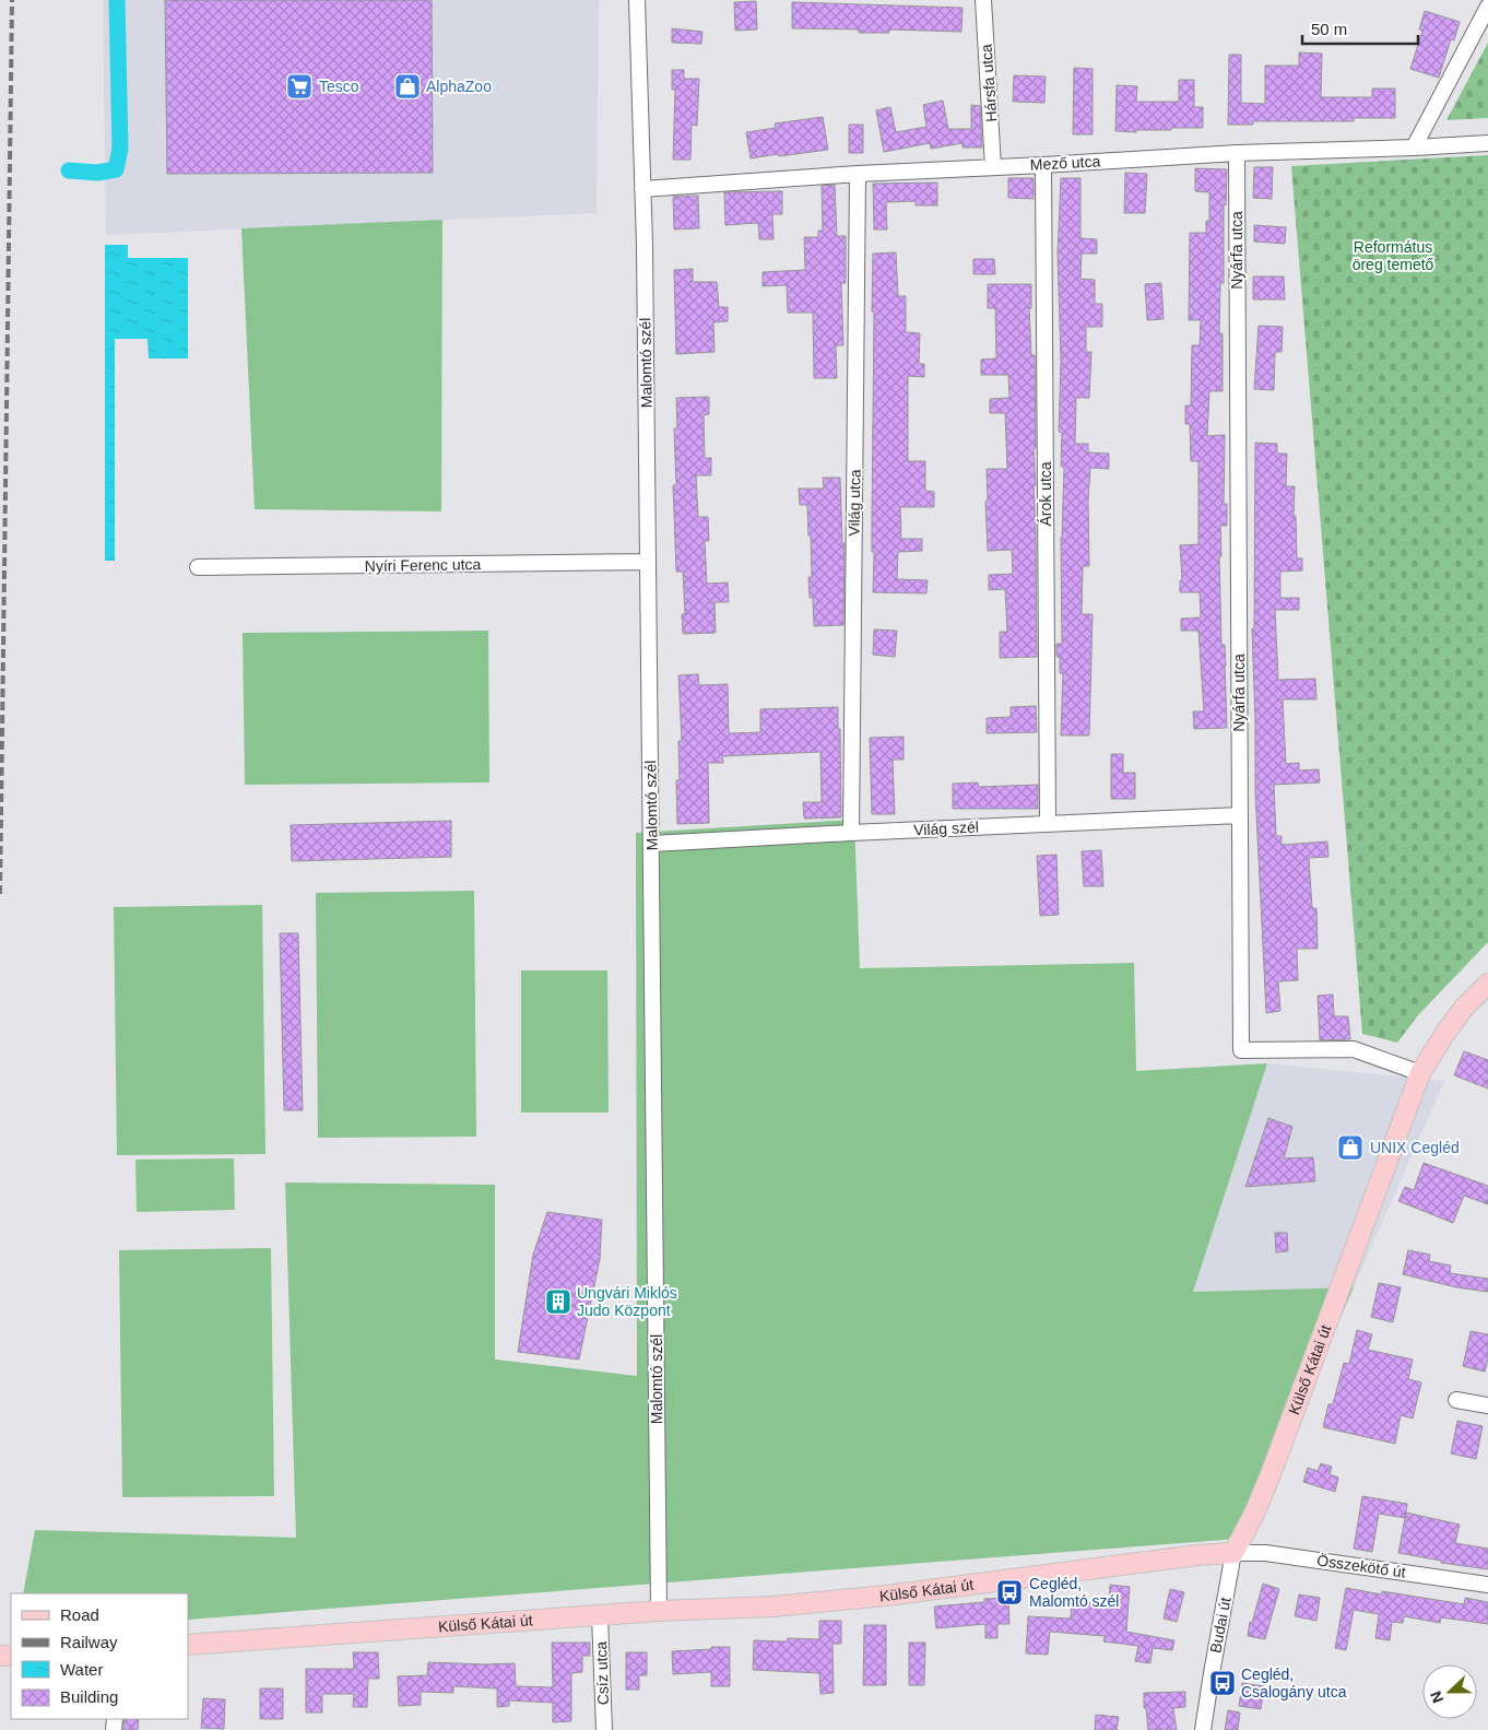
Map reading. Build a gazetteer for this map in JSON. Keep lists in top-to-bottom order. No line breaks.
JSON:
{"streets":{"main road":["Külső Kátai út"],"street":["Hársfa utca","Mező utca","Nyárfa utca","Malomtó szél","Árok utca","Világ utca","Nyíri Ferenc utca","Világ szél","Összekötő út","Budai út","Csíz utca"]},"crossings":[["Hársfa utca","Mező utca"],["Mező utca","Nyárfa utca"],["Mező utca","Malomtó szél"],["Mező utca","Árok utca"],["Mező utca","Világ utca"],["Nyárfa utca","Világ szél"],["Nyárfa utca","Külső Kátai út"],["Malomtó szél","Nyíri Ferenc utca"],["Malomtó szél","Világ szél"],["Malomtó szél","Külső Kátai út"],["Árok utca","Világ szél"],["Világ utca","Világ szél"],["Külső Kátai út","Összekötő út"],["Külső Kátai út","Budai út"],["Külső Kátai út","Csíz utca"],["Összekötő út","Budai út"]],"parks":["Református öreg temető"],"places":{"supermarket":["Tesco"],"shop":["AlphaZoo","UNIX Cegléd"],"building":["Ungvári Miklós Judo Központ"],"bus stop":["Cegléd, Malomtó szél","Cegléd, Csalogány utca"]},"legend":["Road","Railway","Water","Building"],"scale_bar":"50 m","north":"left"}
